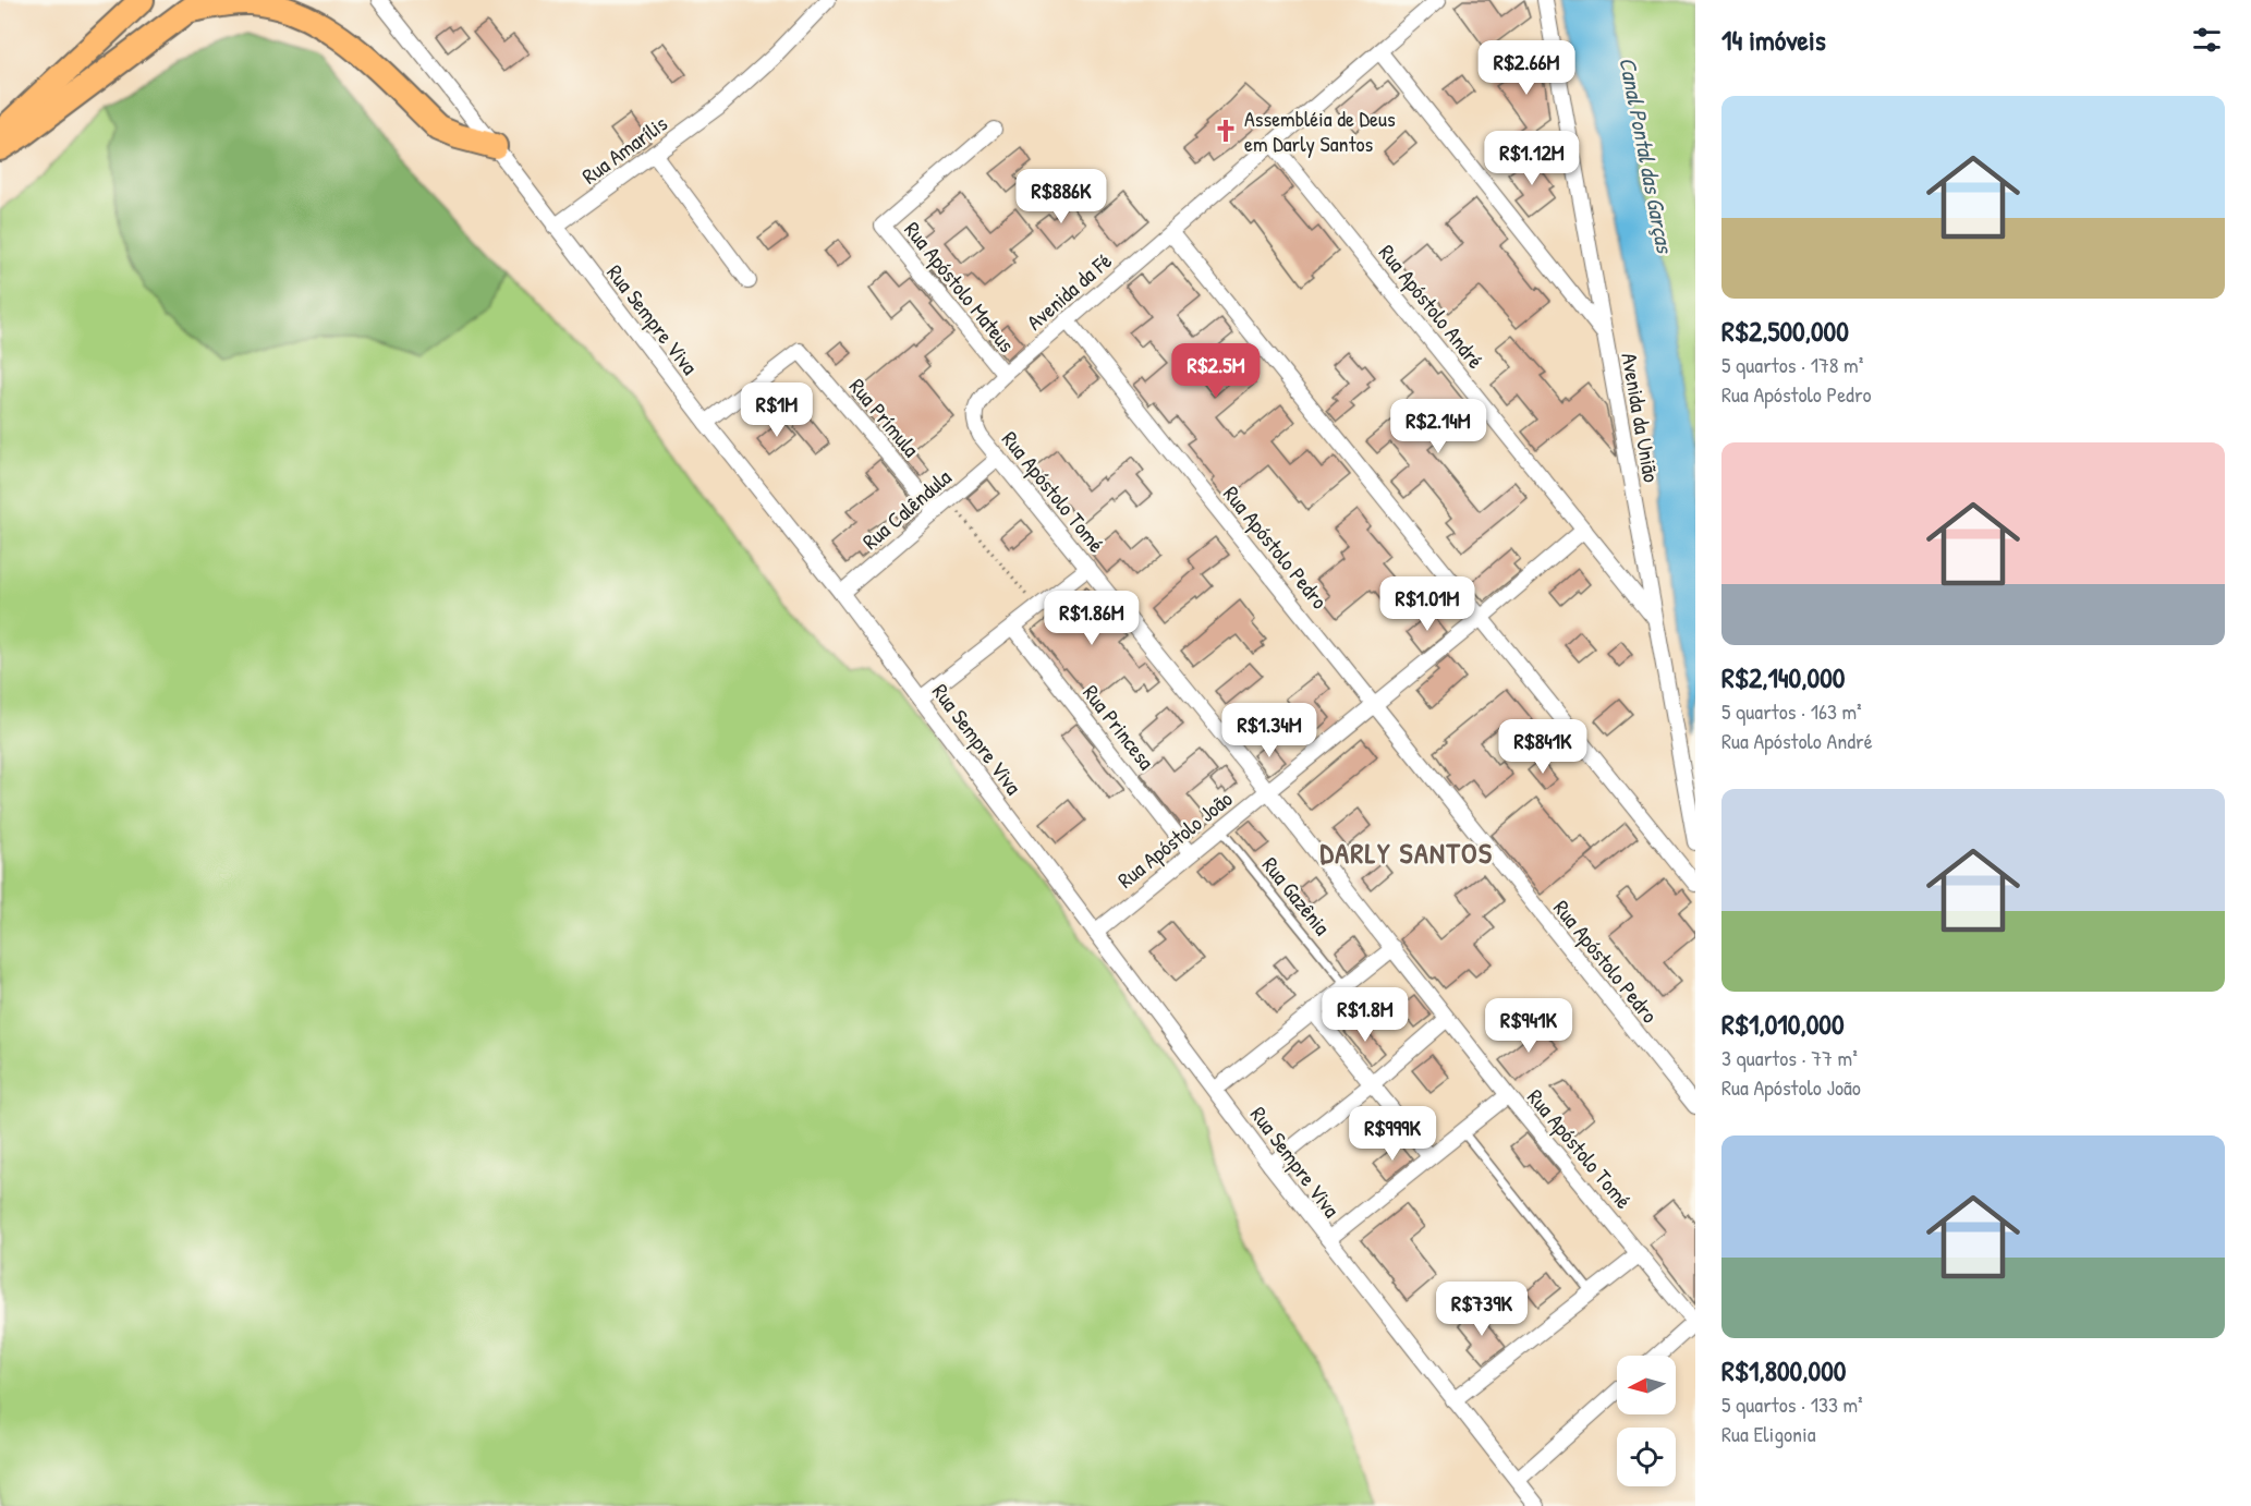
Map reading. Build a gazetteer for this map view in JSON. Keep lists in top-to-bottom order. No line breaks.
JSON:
{"streets":{"street":["Rua Amarílis","Rua Apóstolo Mateus","Avenida da Fé","Rua Apóstolo André","Rua Sempre Viva","Rua Prímula","Avenida da União","Rua Apóstolo Tomé","Rua Calêndula","Rua Apóstolo Pedro","Rua Princesa","Rua Apóstolo João"],"lane":["Rua Gazênia"]},"crossings":[["Rua Amarílis","Rua Sempre Viva"],["Rua Apóstolo Mateus","Avenida da Fé"],["Avenida da Fé","Rua Apóstolo André"],["Avenida da Fé","Rua Apóstolo Tomé"],["Avenida da Fé","Rua Apóstolo Pedro"],["Rua Apóstolo André","Avenida da União"],["Rua Apóstolo André","Rua Apóstolo João"],["Rua Sempre Viva","Rua Prímula"],["Rua Sempre Viva","Rua Calêndula"],["Rua Sempre Viva","Rua Apóstolo João"],["Rua Prímula","Rua Calêndula"],["Rua Apóstolo Tomé","Rua Calêndula"],["Rua Apóstolo Tomé","Rua Apóstolo João"],["Rua Apóstolo Pedro","Rua Apóstolo João"],["Rua Princesa","Rua Apóstolo João"],["Rua Apóstolo João","Rua Gazênia"]],"districts":["DARLY SANTOS"],"water":["Canal Pontal das Garças"],"places":{"church":["Assembléia de Deus em Darly Santos"]},"north":"left","page":{"heading":"14 imóveis","price":["R$2.66M","R$1.12M","R$886K","R$2.5M","R$1M","R$2.14M","R$1.01M","R$1.86M","R$1.34M","R$841K","R$1.8M","R$941K","R$999K","R$739K"],"list":[{"name":"R$2,500,000","note":"5 quartos · 178 m² · Rua Apóstolo Pedro"},{"name":"R$2,140,000","note":"5 quartos · 163 m² · Rua Apóstolo André"},{"name":"R$1,010,000","note":"3 quartos · 77 m² · Rua Apóstolo João"},{"name":"R$1,800,000","note":"5 quartos · 133 m² · Rua Eligonia"}]}}
